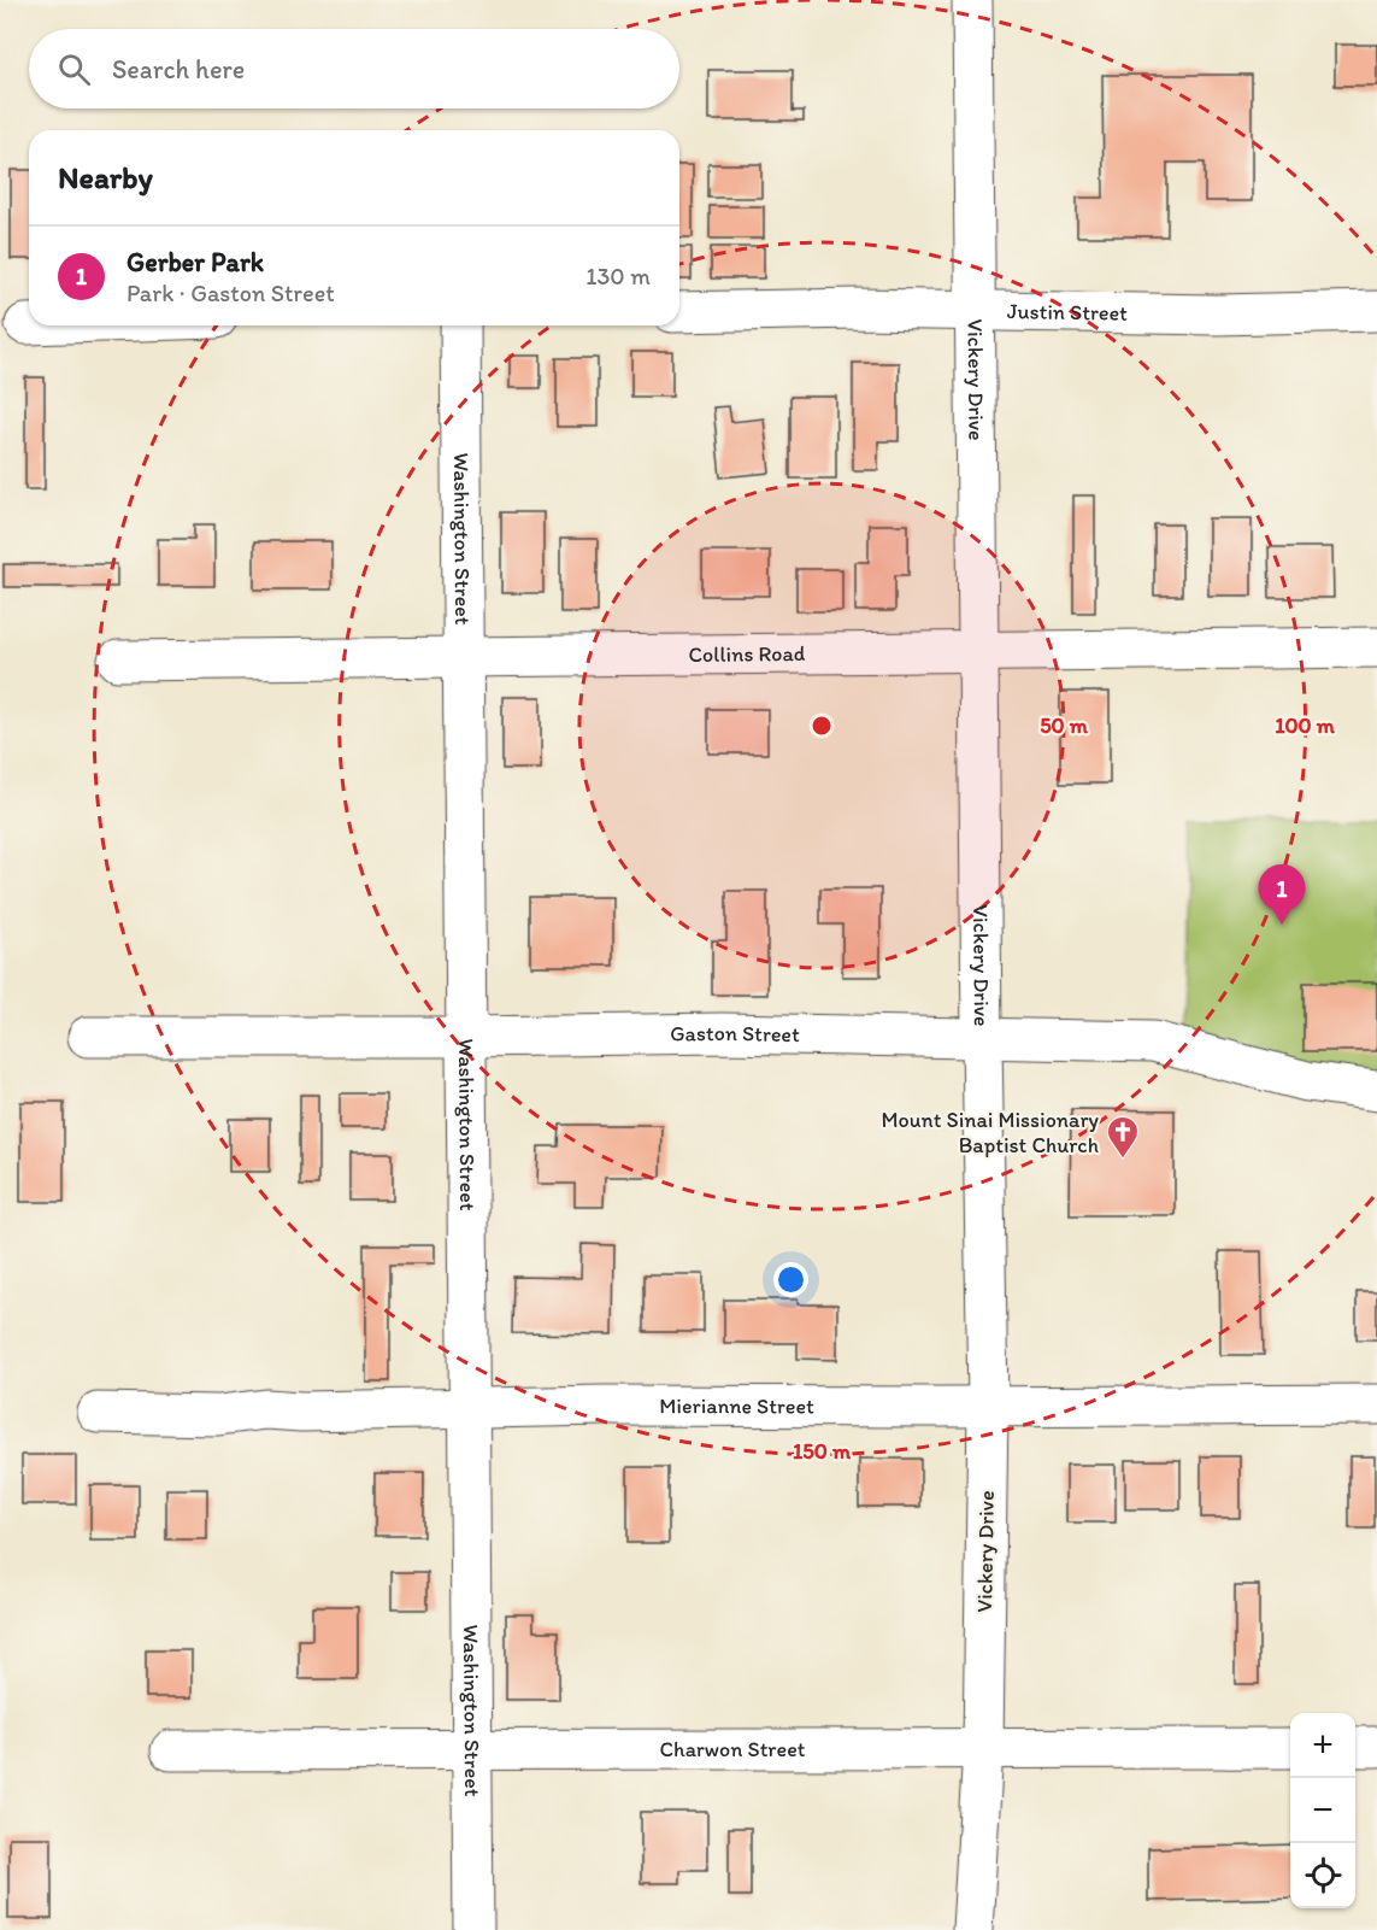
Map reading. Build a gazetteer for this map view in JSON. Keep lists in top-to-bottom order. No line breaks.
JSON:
{"streets":{"street":["Justin Street","Vickery Drive","Washington Street","Collins Road","Gaston Street","Mierianne Street","Charwon Street"]},"crossings":[["Justin Street","Vickery Drive"],["Vickery Drive","Collins Road"],["Vickery Drive","Gaston Street"],["Vickery Drive","Mierianne Street"],["Vickery Drive","Charwon Street"],["Washington Street","Collins Road"],["Washington Street","Gaston Street"],["Washington Street","Mierianne Street"],["Washington Street","Charwon Street"]],"places":{"church":["Mount Sinai Missionary Baptist Church"]},"page":{"search":"Search here","heading":"Nearby","list":[{"mark":"1","name":"Gerber Park","note":"Park · Gaston Street","value":"130 m"}],"pins":"1","map_buttons":["+","−"]},"rings":["50 m","100 m","150 m"]}
